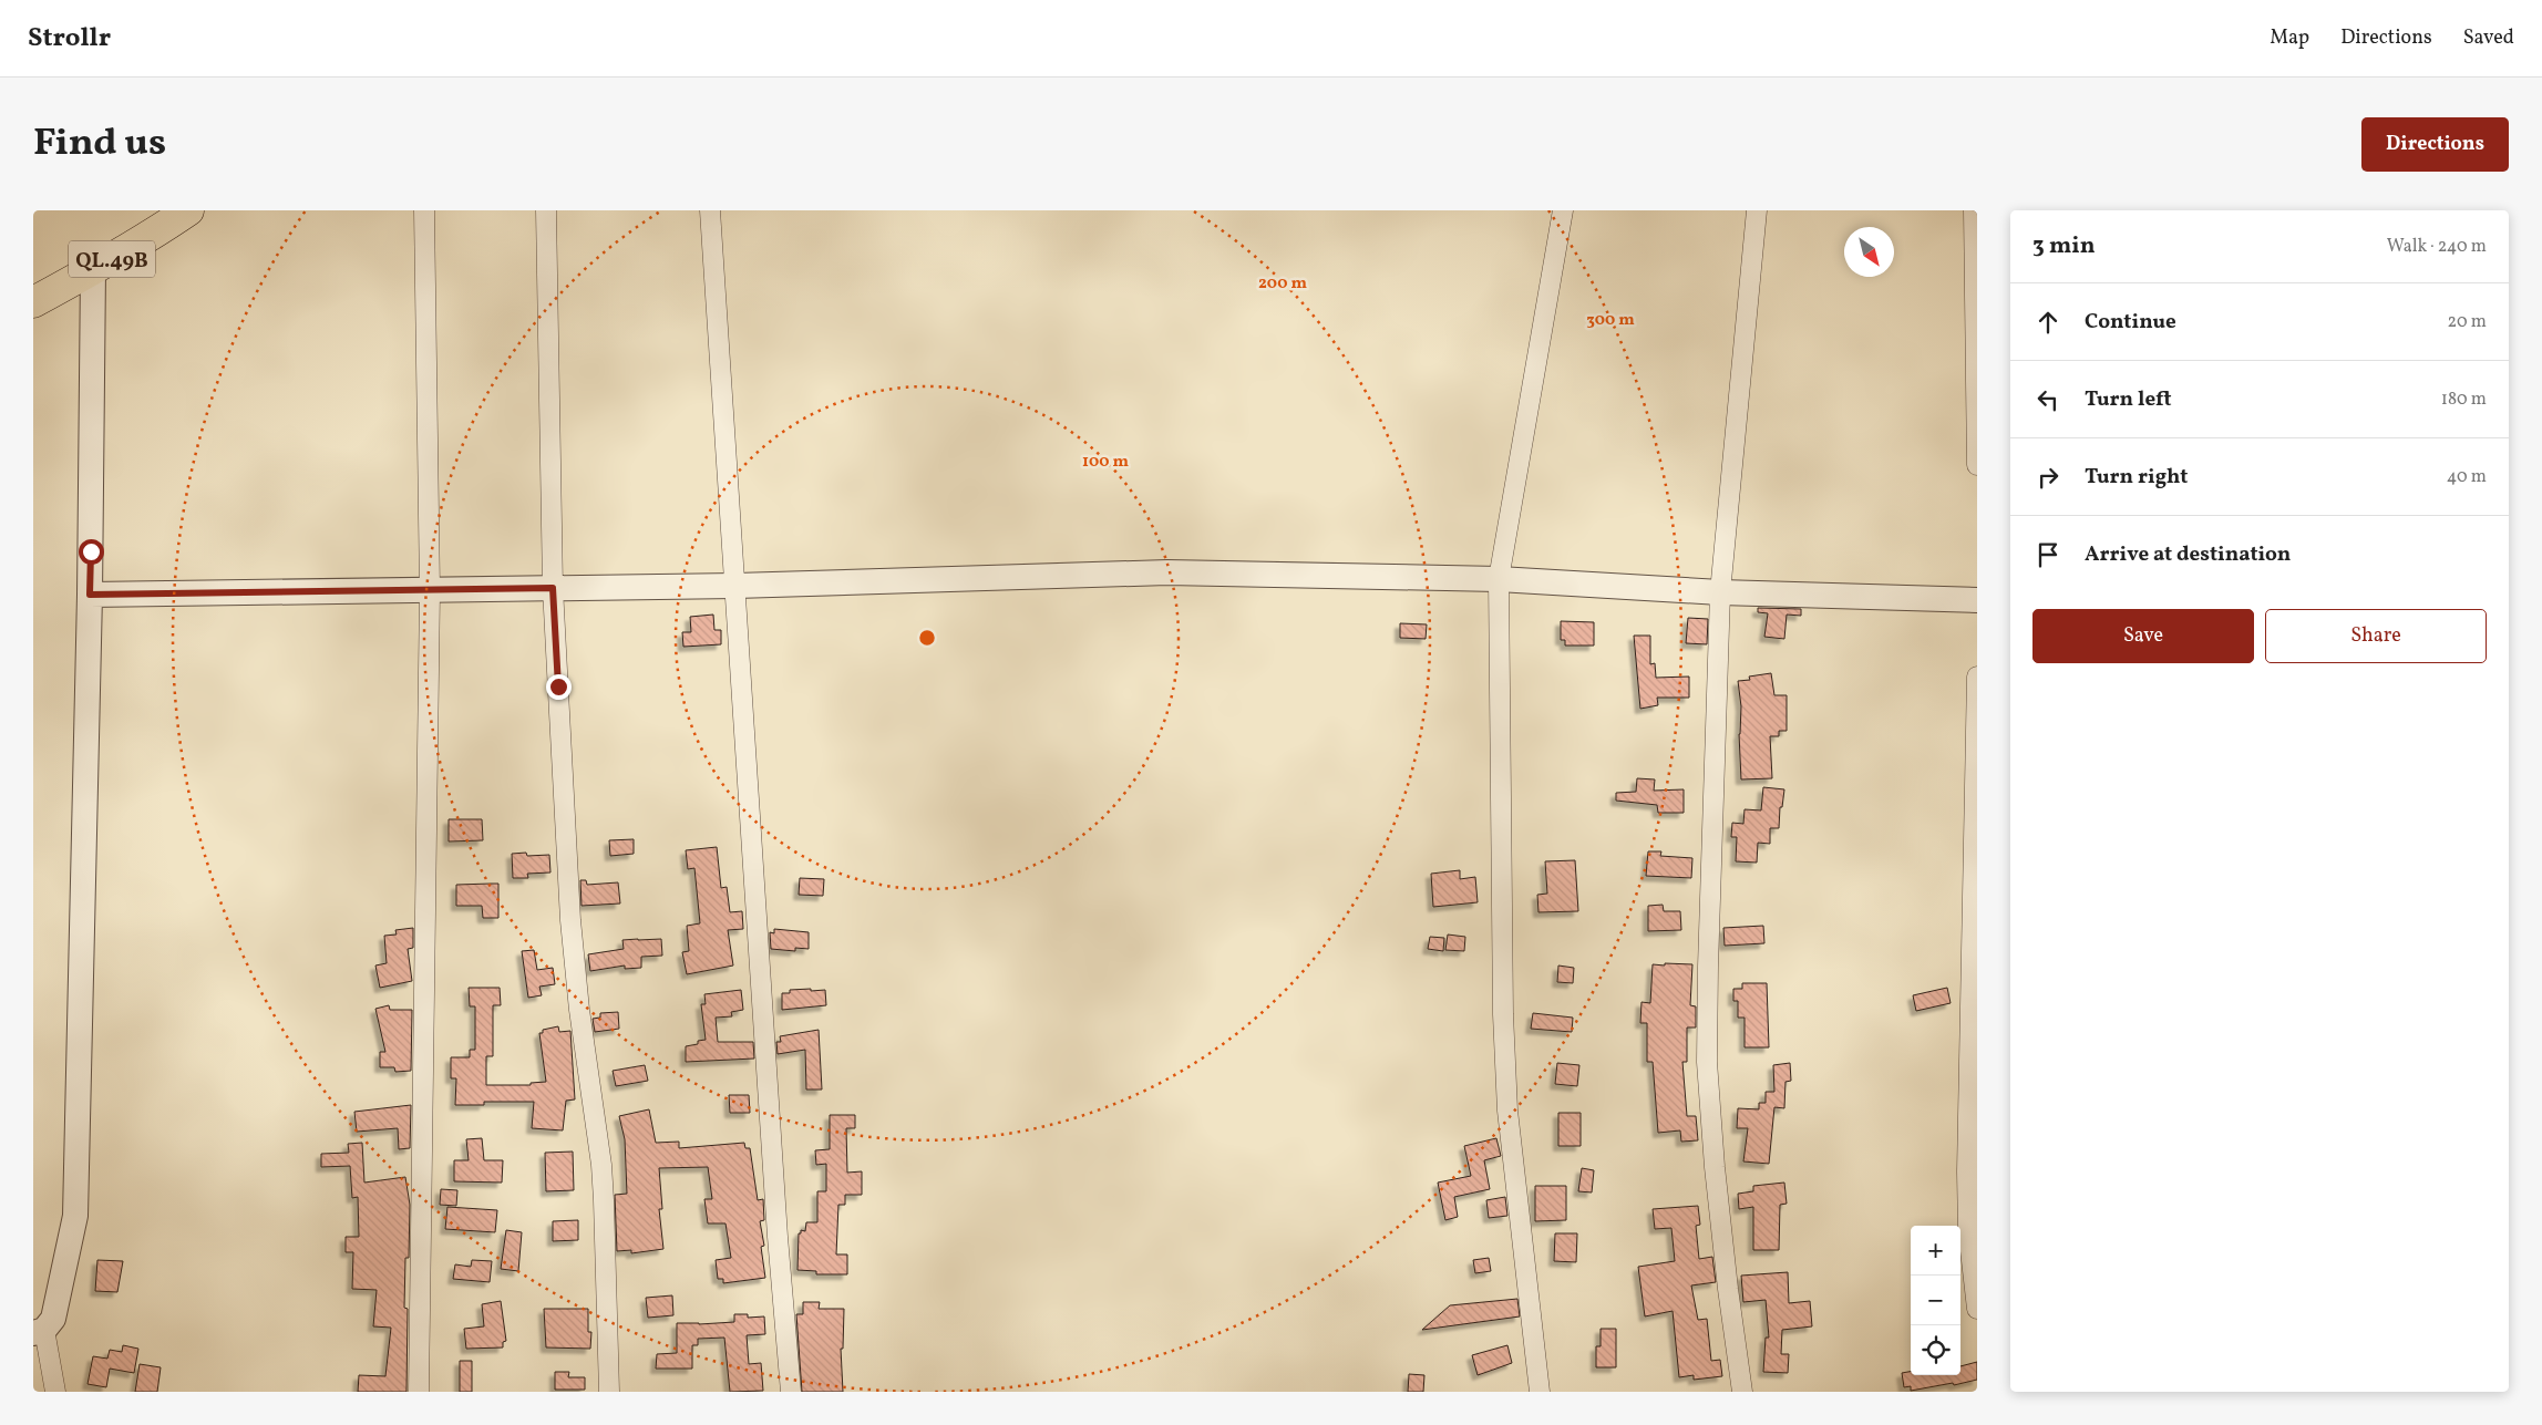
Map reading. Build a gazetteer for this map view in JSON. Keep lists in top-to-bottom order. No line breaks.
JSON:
{"streets":{"main road":["QL.49B"]},"north":"bottom right","page":{"header":"Strollr","nav":["Map","Directions","Saved"],"title":"Find us","buttons":["Directions",["Save","Share"]],"heading":["3 min","Walk · 240 m"],"list":[["Continue","20 m"],["Turn left","180 m"],["Turn right","40 m"],"Arrive at destination"],"map_buttons":["+","−"]},"rings":["200 m","300 m","100 m"]}
